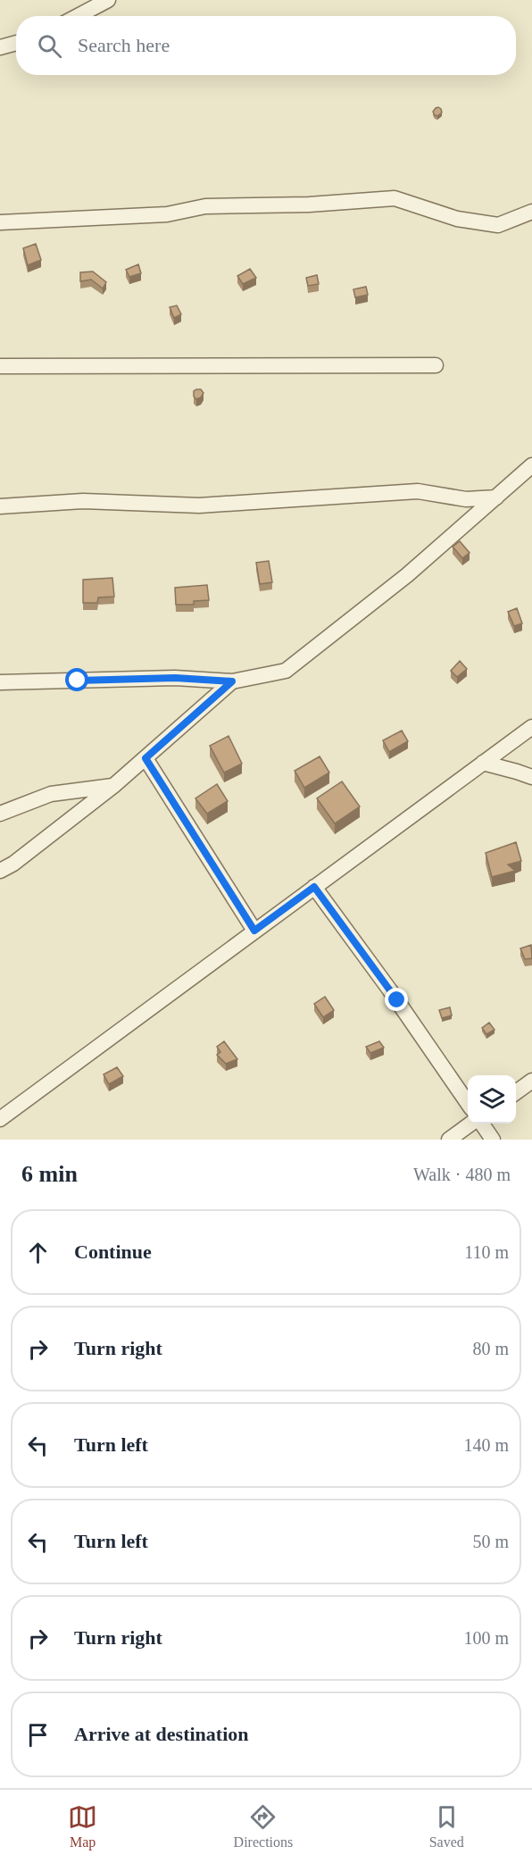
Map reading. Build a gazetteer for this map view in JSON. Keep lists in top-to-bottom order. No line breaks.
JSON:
{"page":{"search":"Search here","heading":["6 min","Walk · 480 m"],"list":[["Continue","110 m"],["Turn right","80 m"],["Turn left","140 m"],["Turn left","50 m"],["Turn right","100 m"],"Arrive at destination"],"nav":["Map","Directions","Saved"]}}
